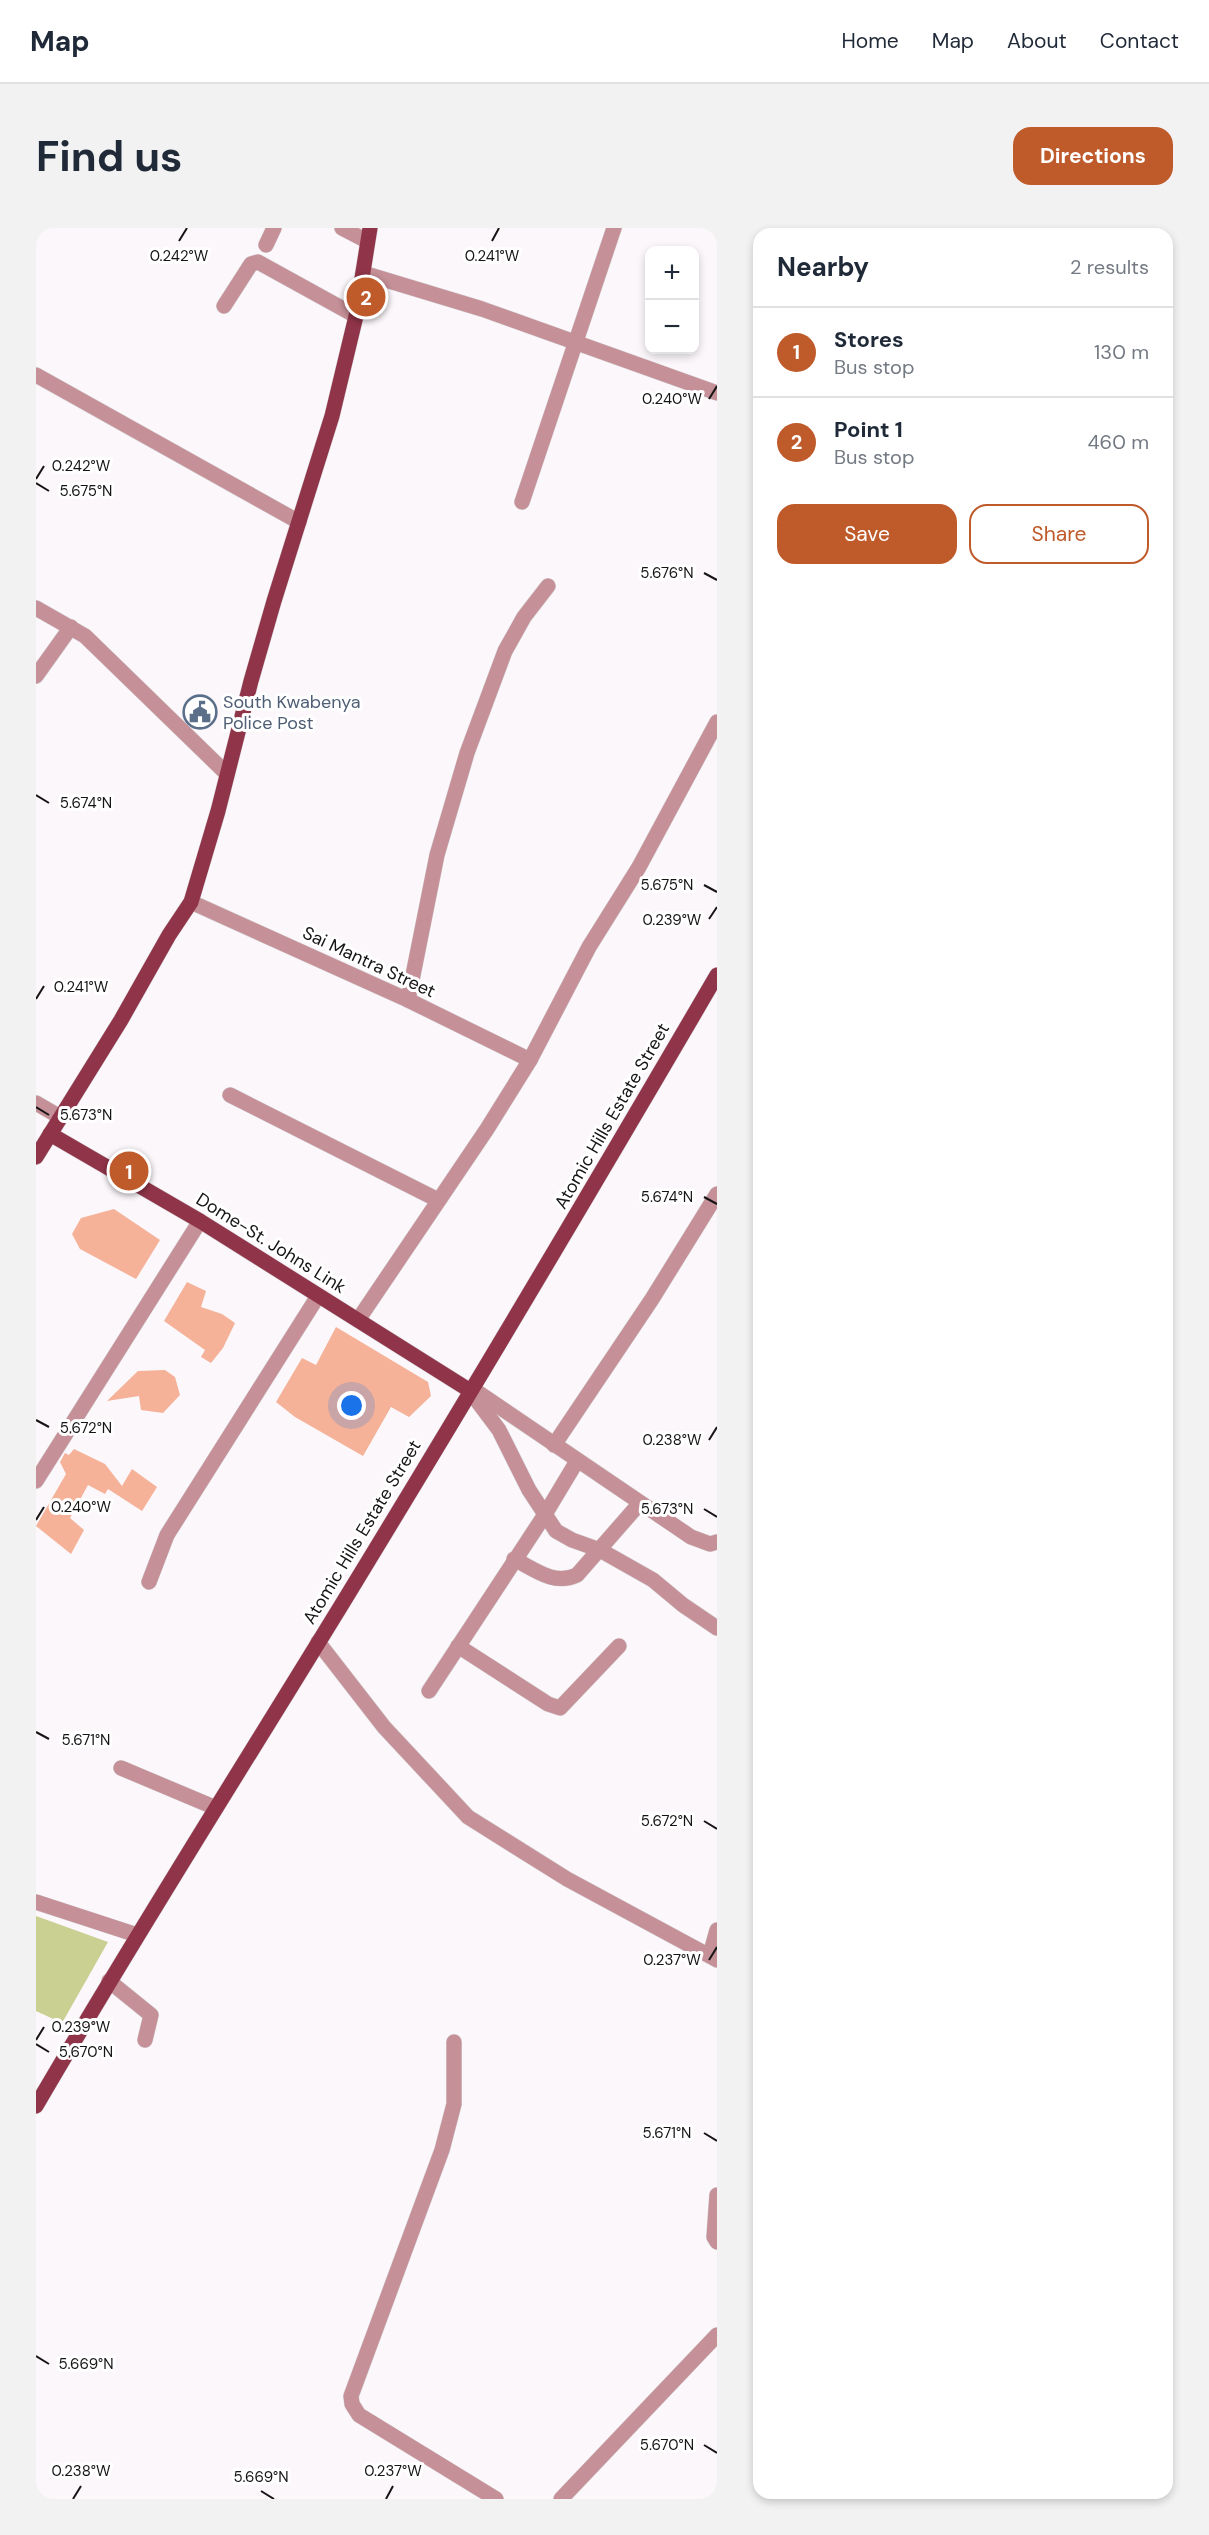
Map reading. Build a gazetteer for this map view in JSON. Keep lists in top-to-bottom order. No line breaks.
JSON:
{"streets":{"main road":["Atomic Hills Estate Street","Dome-St. Johns Link"],"street":["Sai Mantra Street"]},"crossings":[["Atomic Hills Estate Street","Dome-St. Johns Link"]],"places":{"public building":["South Kwabenya Police Post"]},"page":{"header":"Map","nav":["Home","Map","About","Contact"],"buttons":["Directions",["Save","Share"]],"title":"Find us","heading":["Nearby","2 results"],"map_buttons":["+","−"],"pins":["2","1"],"list":[{"mark":"1","name":"Stores","note":"Bus stop","value":"130 m"},{"mark":"2","name":"Point 1","note":"Bus stop","value":"460 m"}]},"coordinates":["0.242°W","0.241°W","0.240°W","5.675°N","5.676°N","5.674°N","0.239°W","5.673°N","5.672°N","0.238°W","5.671°N","0.237°W","5.670°N","5.669°N"]}
